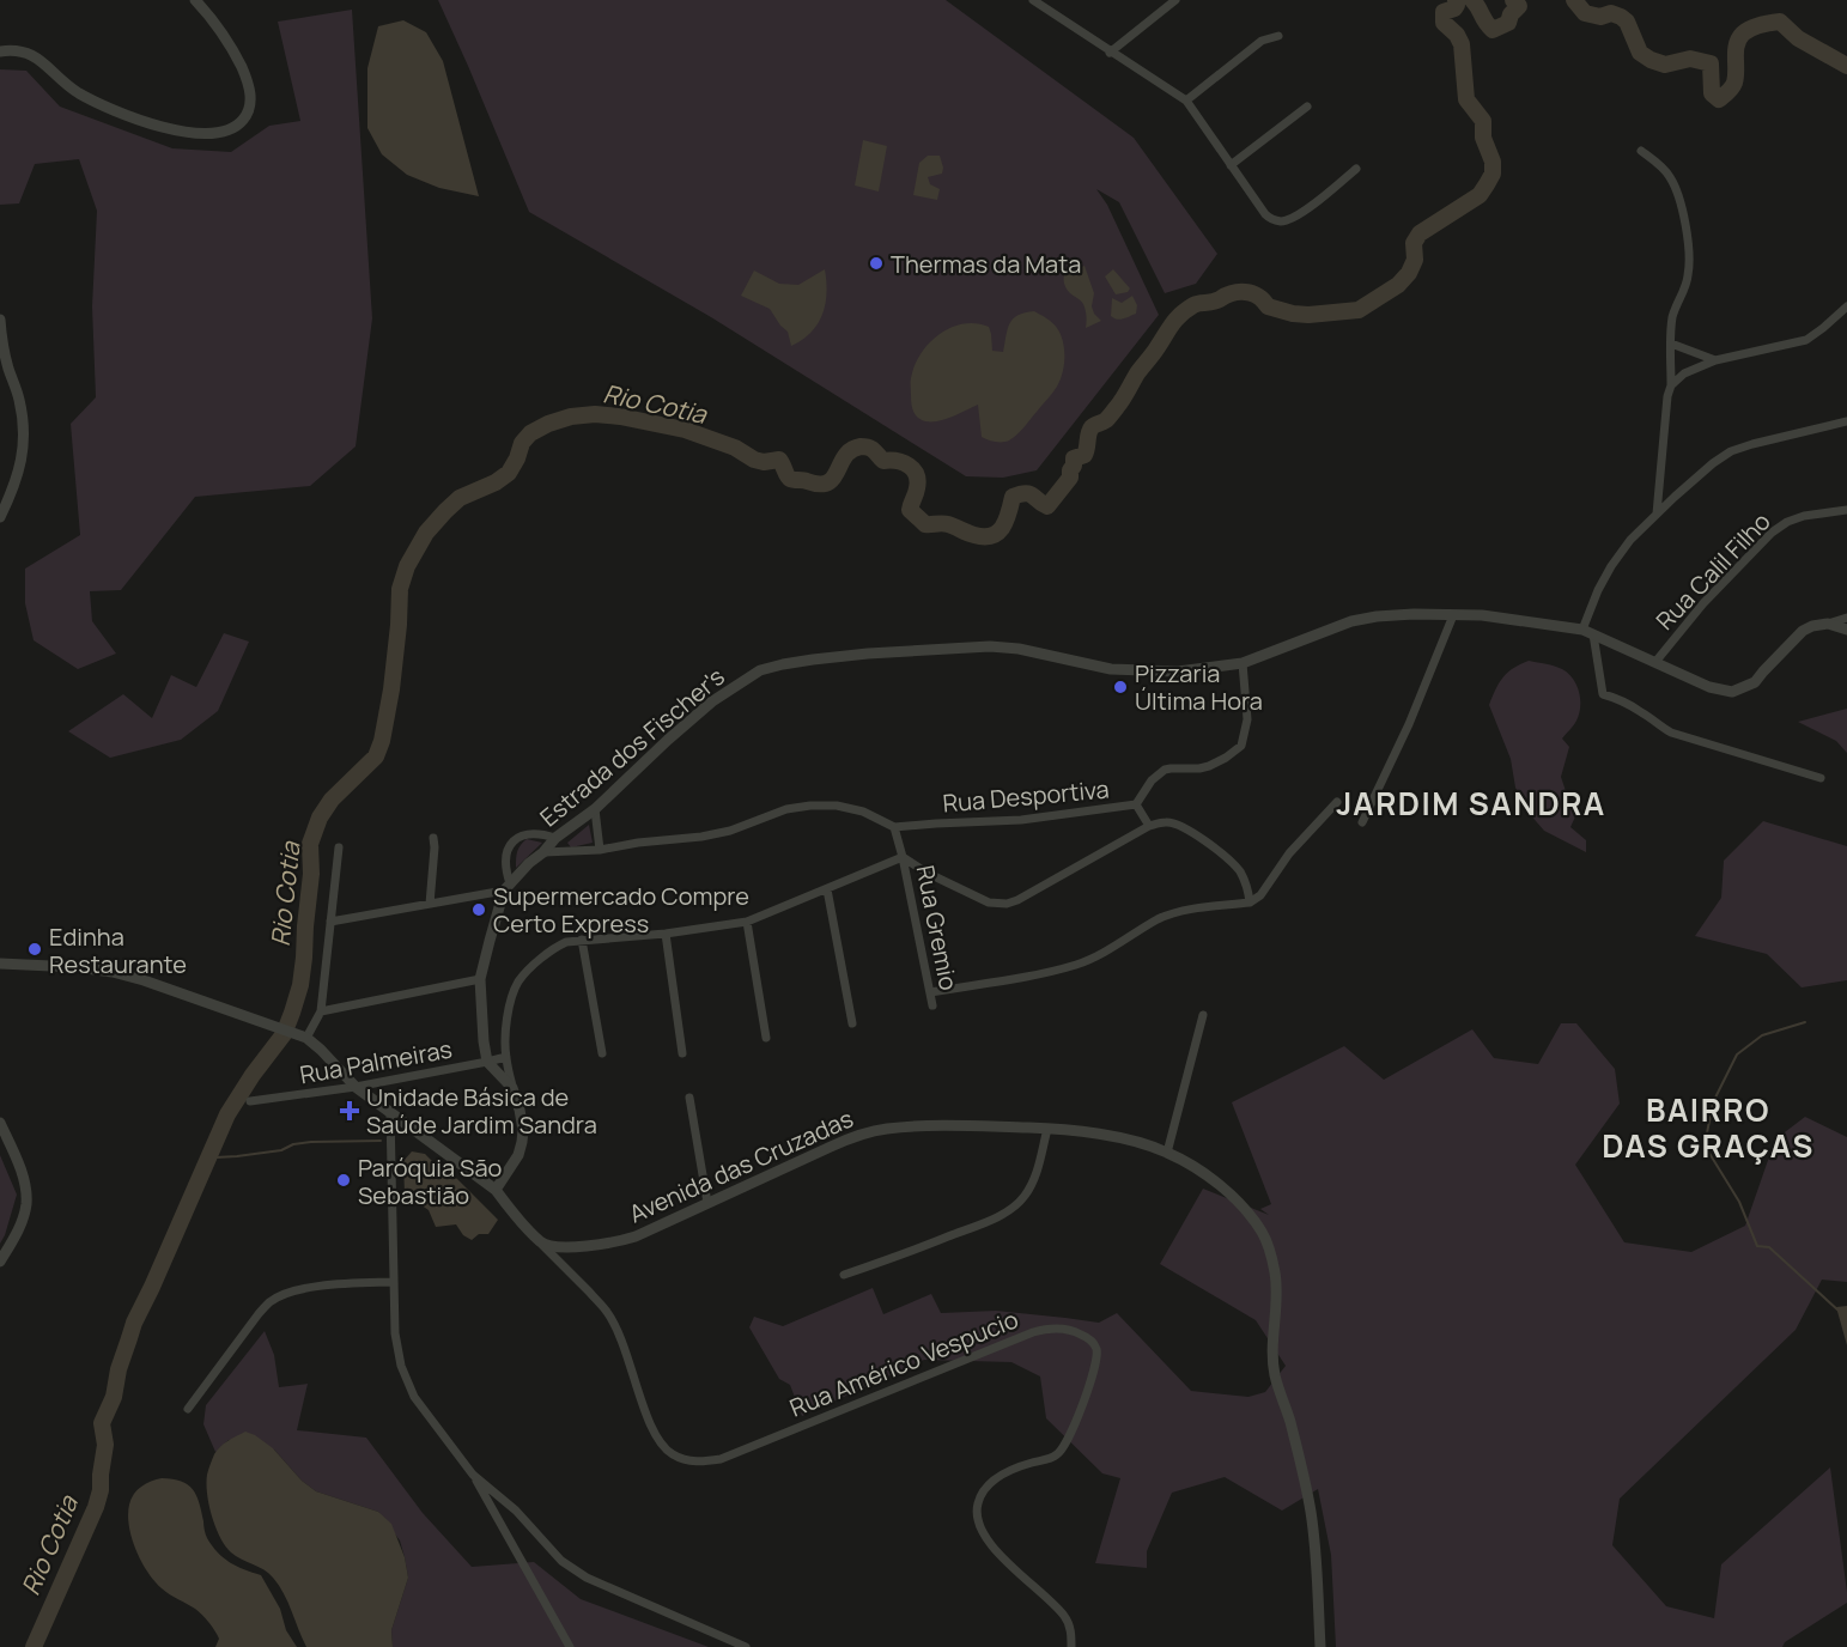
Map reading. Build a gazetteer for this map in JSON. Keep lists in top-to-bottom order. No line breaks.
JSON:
{"streets":{"street":["Rua Calil Filho","Estrada dos Fischer's","Rua Desportiva","Rua Gremio","Rua Palmeiras","Avenida das Cruzadas","Rua Américo Vespucio"]},"crossings":[["Rua Calil Filho","Estrada dos Fischer's"],["Estrada dos Fischer's","Rua Palmeiras"],["Rua Desportiva","Rua Gremio"],["Avenida das Cruzadas","Rua Américo Vespucio"]],"districts":["JARDIM SANDRA","BAIRRO DAS GRAÇAS"],"water":["Rio Cotia"],"places":{"other":["Thermas da Mata","Pizzaria Última Hora","Supermercado Compre Certo Express","Edinha Restaurante","Paróquia São Sebastião"],"health":["Unidade Básica de Saúde Jardim Sandra"]}}
